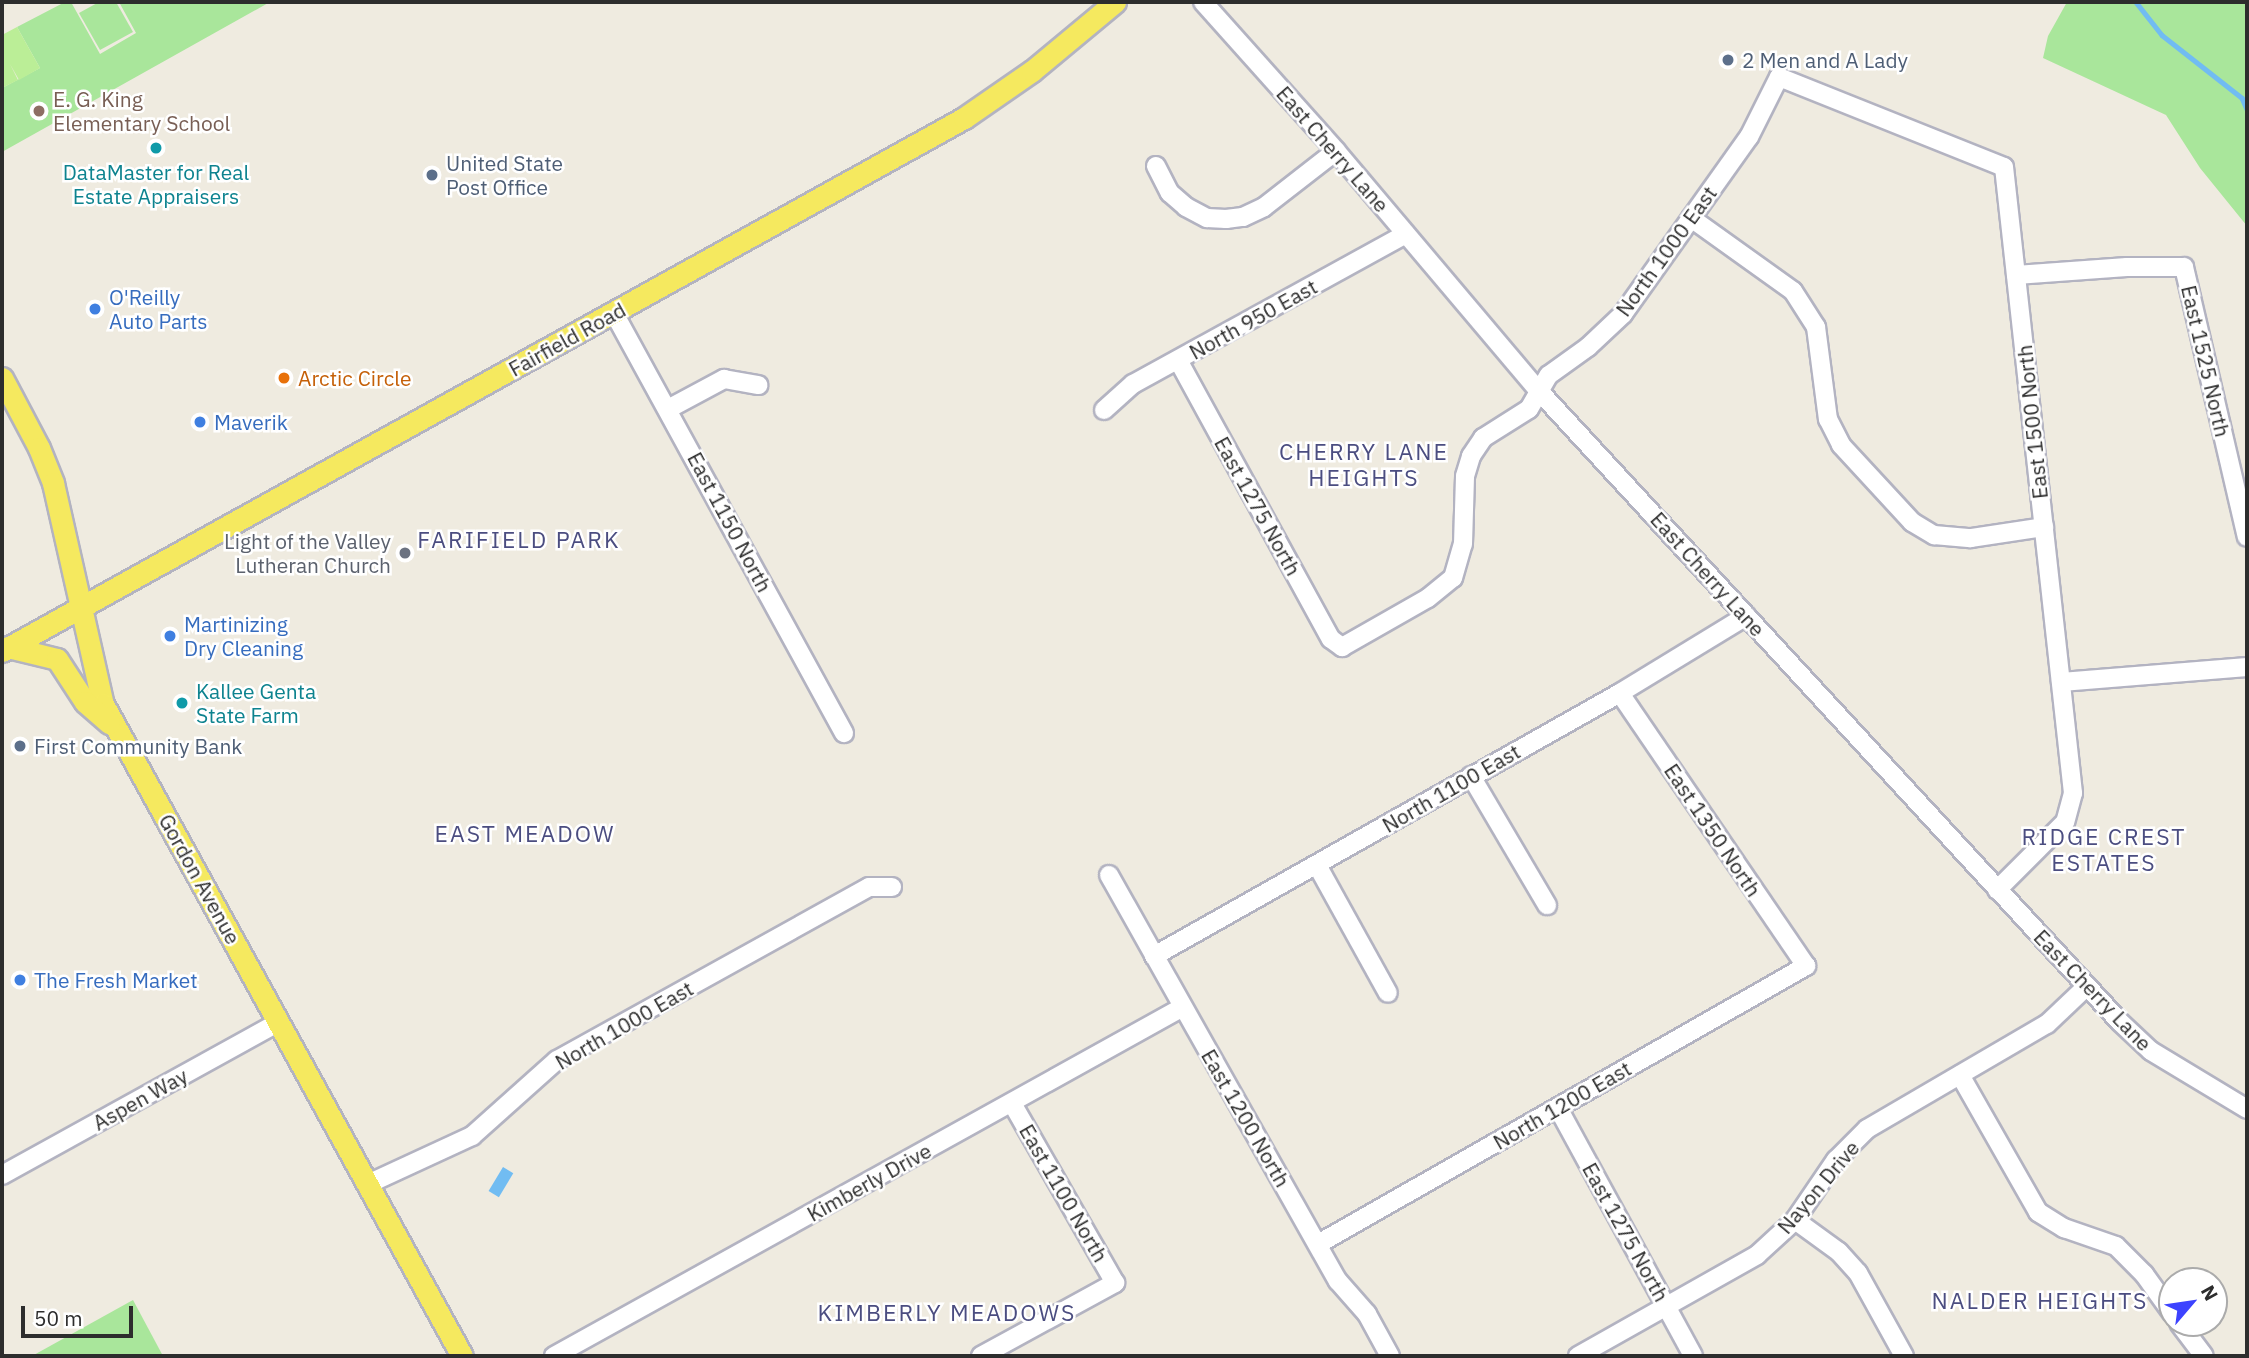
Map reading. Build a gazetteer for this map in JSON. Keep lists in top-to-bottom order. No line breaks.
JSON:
{"streets":{"main road":["Fairfield Road","Gordon Avenue"],"street":["East Cherry Lane","North 1000 East","North 950 East","East 1525 North","East 1500 North","East 1275 North","East 1150 North","North 1100 East","East 1350 North","Aspen Way","North 1200 East","East 1200 North","Kimberly Drive","Nayon Drive","East 1100 North"]},"crossings":[["East Cherry Lane","North 1000 East"],["East Cherry Lane","North 950 East"],["East Cherry Lane","East 1500 North"],["East Cherry Lane","North 1100 East"],["East Cherry Lane","Nayon Drive"],["North 1000 East","East 1500 North"],["North 1000 East","East 1275 North"],["North 1000 East","Gordon Avenue"],["North 950 East","East 1275 North"],["Fairfield Road","East 1150 North"],["Fairfield Road","Gordon Avenue"],["East 1525 North","East 1500 North"],["East 1275 North","North 1200 East"],["East 1275 North","Nayon Drive"],["North 1100 East","East 1350 North"],["North 1100 East","East 1200 North"],["East 1350 North","North 1200 East"],["Gordon Avenue","Aspen Way"],["North 1200 East","East 1200 North"],["East 1200 North","Kimberly Drive"],["Kimberly Drive","East 1100 North"]],"districts":["CHERRY LANE HEIGHTS","FARIFIELD PARK","EAST MEADOW","RIDGE CREST ESTATES","NALDER HEIGHTS","KIMBERLY MEADOWS"],"places":["2 Men and A Lady","E. G. King Elementary School","DataMaster for Real Estate Appraisers","United State Post Office","O'Reilly Auto Parts","Arctic Circle","Maverik","Light of the Valley Lutheran Church","Martinizing Dry Cleaning","Kallee Genta State Farm","First Community Bank","The Fresh Market"],"scale_bar":"50 m","north":"top right"}
